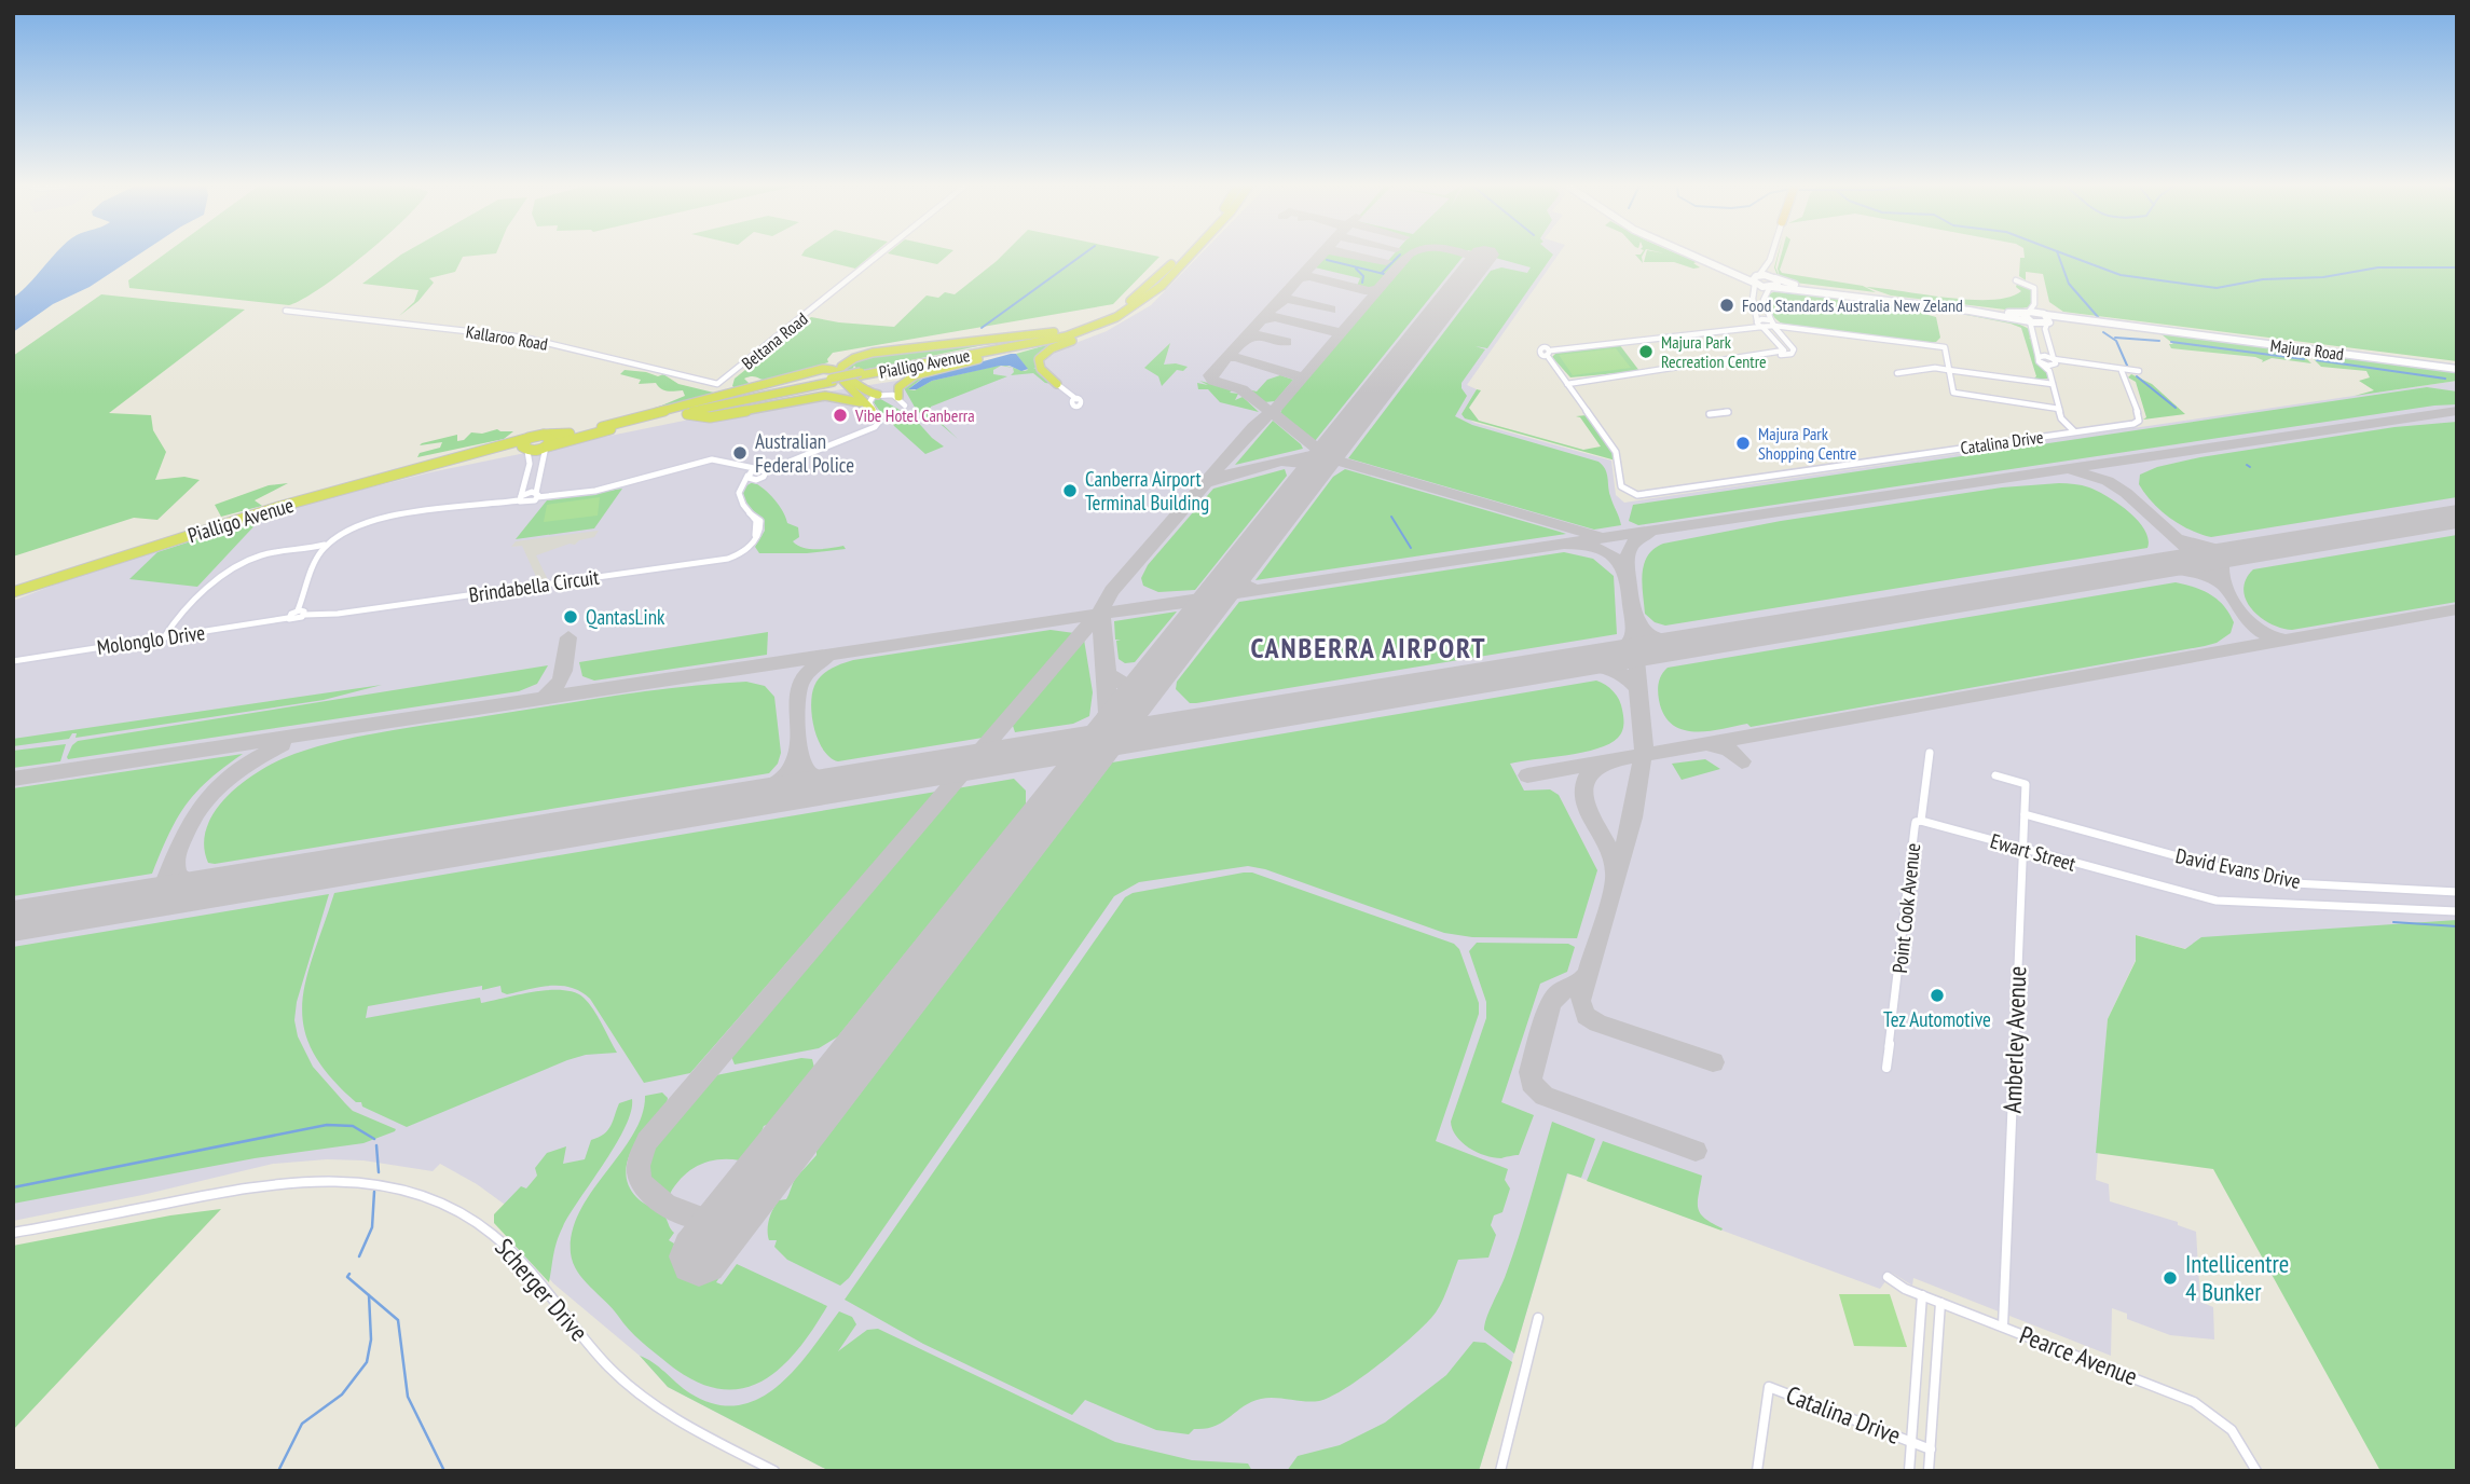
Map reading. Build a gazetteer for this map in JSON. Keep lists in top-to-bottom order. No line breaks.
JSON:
{"streets":{"main road":["Majura Road","Pialligo Avenue"],"street":["Kallaroo Road","Beltana Road","Catalina Drive","Brindabella Circuit","Molonglo Drive","Ewart Street","David Evans Drive","Point Cook Avenue","Amberley Avenue","Scherger Drive","Pearce Avenue"]},"crossings":[["Kallaroo Road","Beltana Road"],["Brindabella Circuit","Molonglo Drive"],["Ewart Street","Point Cook Avenue"],["Ewart Street","Amberley Avenue"],["David Evans Drive","Amberley Avenue"],["Amberley Avenue","Pearce Avenue"]],"districts":["CANBERRA AIRPORT"],"places":["Food Standards Australia New Zeland","Majura Park Recreation Centre","Vibe Hotel Canberra","Majura Park Shopping Centre","Australian Federal Police","Canberra Airport Terminal Building","QantasLink","Tez Automotive","Intellicentre 4 Bunker"]}
